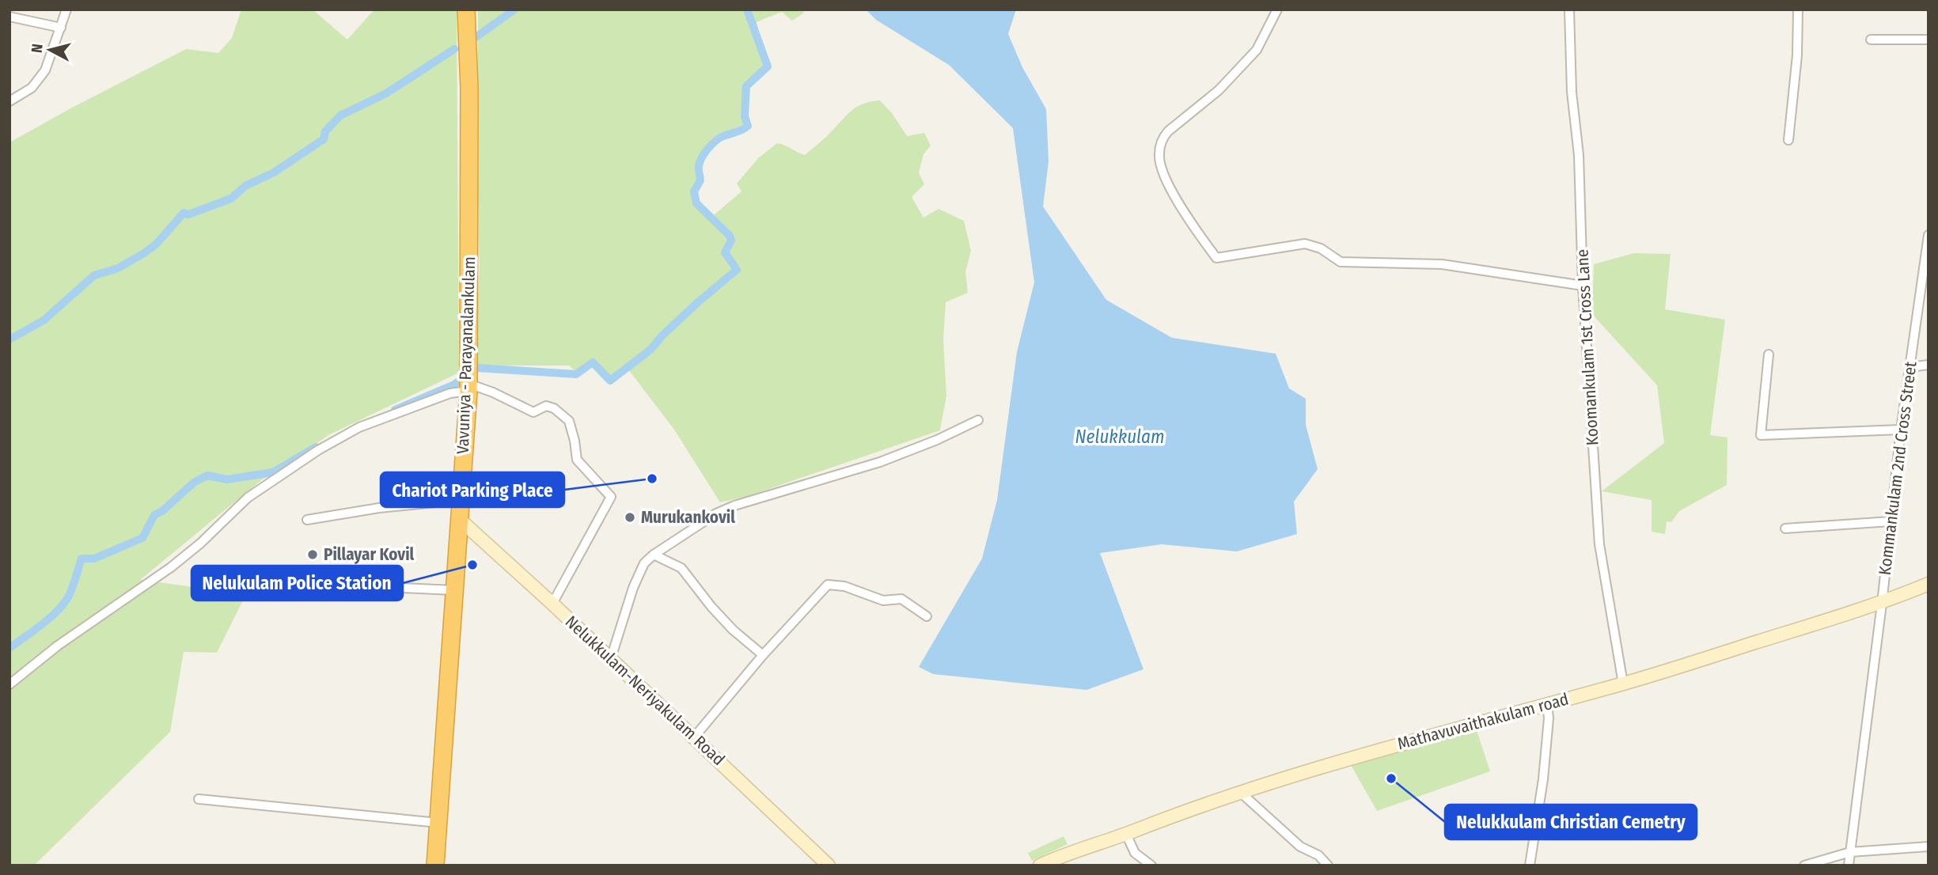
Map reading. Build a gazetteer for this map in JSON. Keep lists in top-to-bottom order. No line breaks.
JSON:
{"streets":{"highway":["Vavuniya - Parayanalankulam"],"street":["Koomankulam 1st Cross Lane","Kommankulam 2nd Cross Street","Nelukkulam-Neriyakulam Road","Mathavuvaithakulam road"]},"crossings":[["Koomankulam 1st Cross Lane","Mathavuvaithakulam road"],["Vavuniya - Parayanalankulam","Nelukkulam-Neriyakulam Road"],["Kommankulam 2nd Cross Street","Mathavuvaithakulam road"]],"water":["Nelukkulam"],"places":["Chariot Parking Place","Murukankovil","Pillayar Kovil","Nelukulam Police Station","Nelukkulam Christian Cemetry"],"north":"left"}
